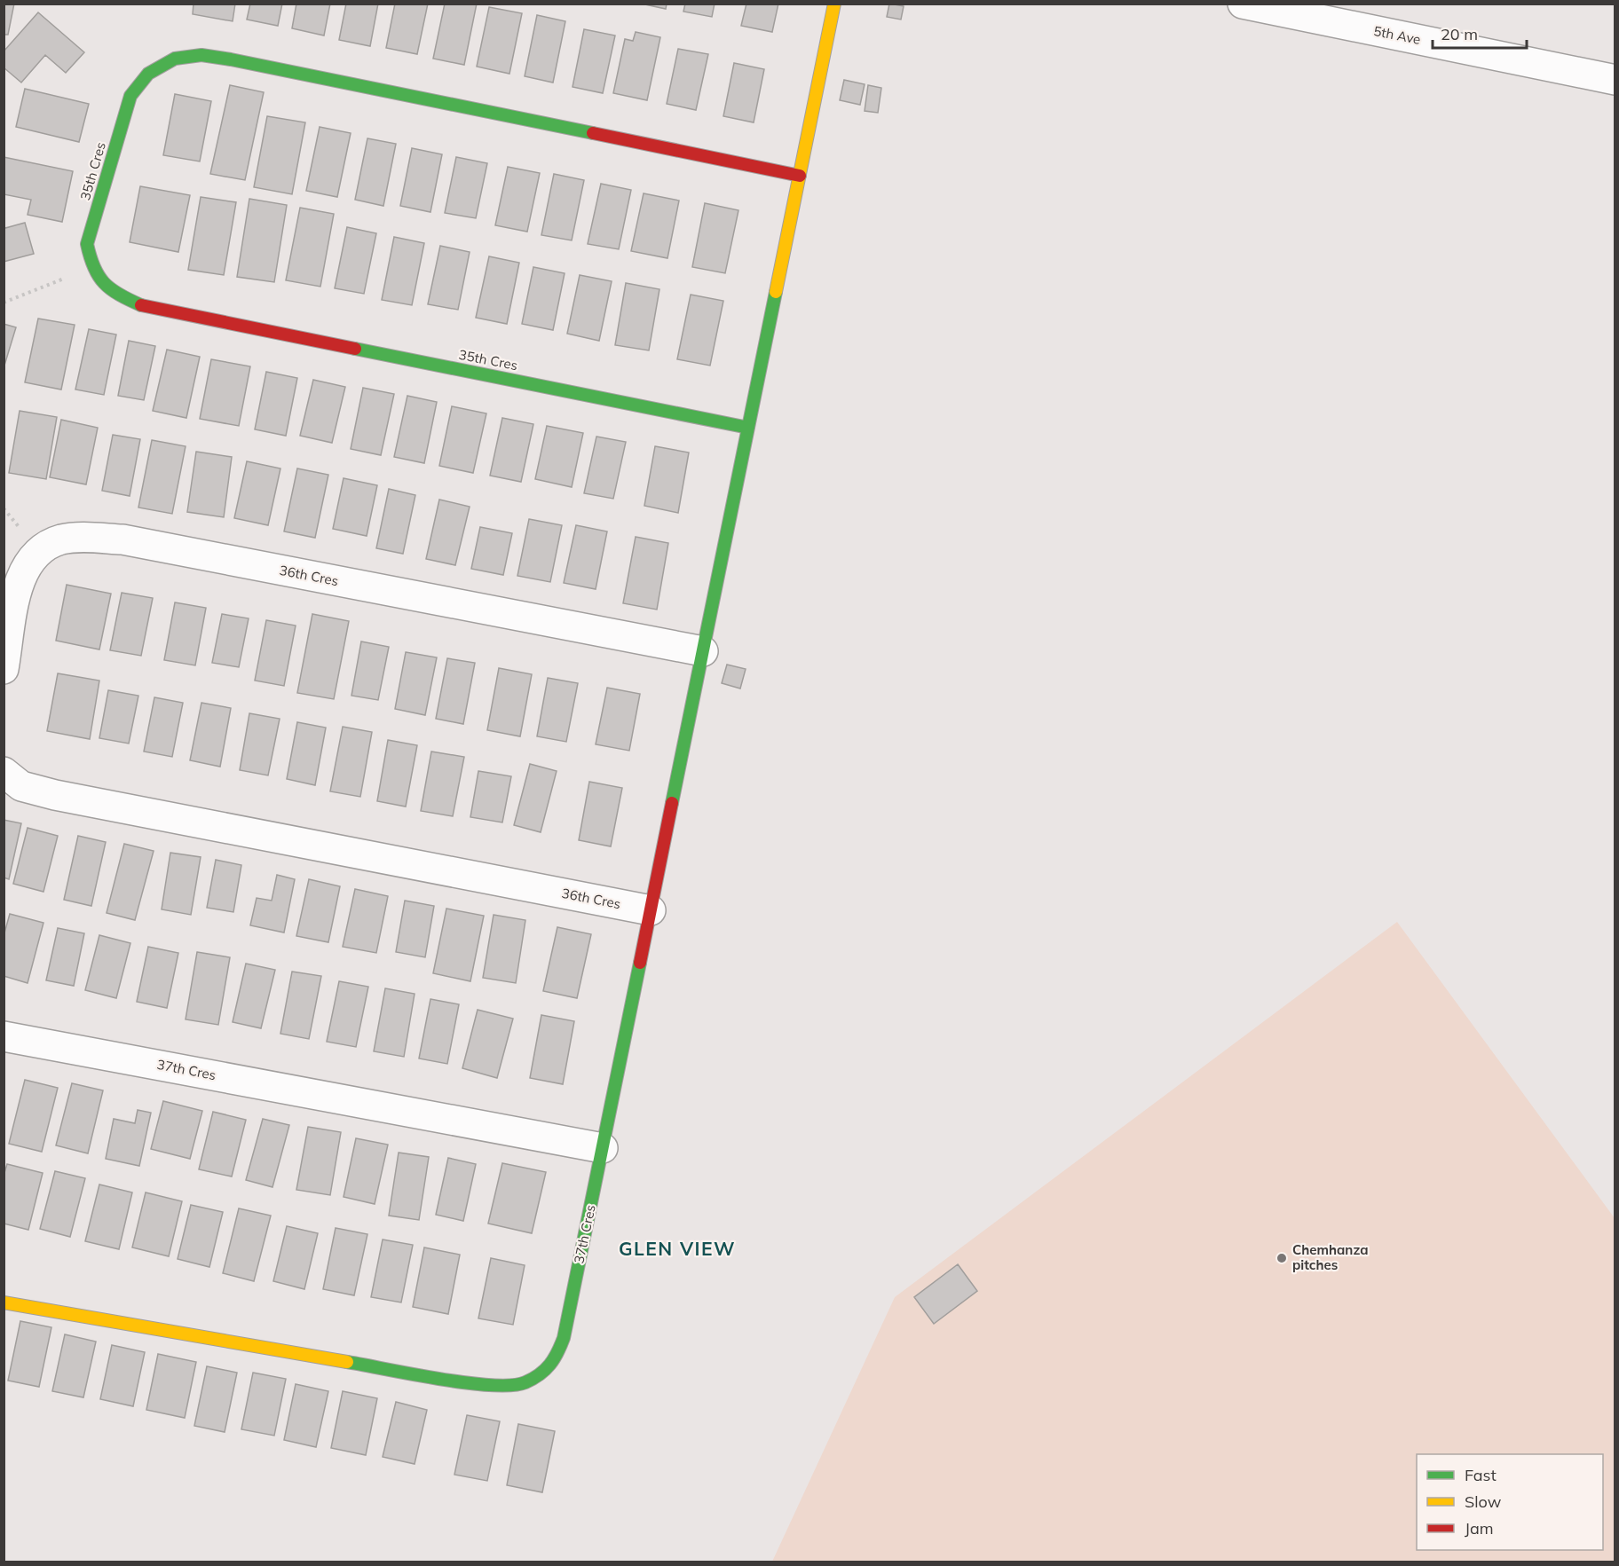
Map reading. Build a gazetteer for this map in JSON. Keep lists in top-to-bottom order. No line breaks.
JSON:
{"streets":{"street":["5th Ave","35th Cres","36th Cres","37th Cres"]},"districts":["GLEN VIEW"],"places":["Chemhanza pitches"],"legend":["Fast","Slow","Jam"],"scale_bar":"20 m"}
